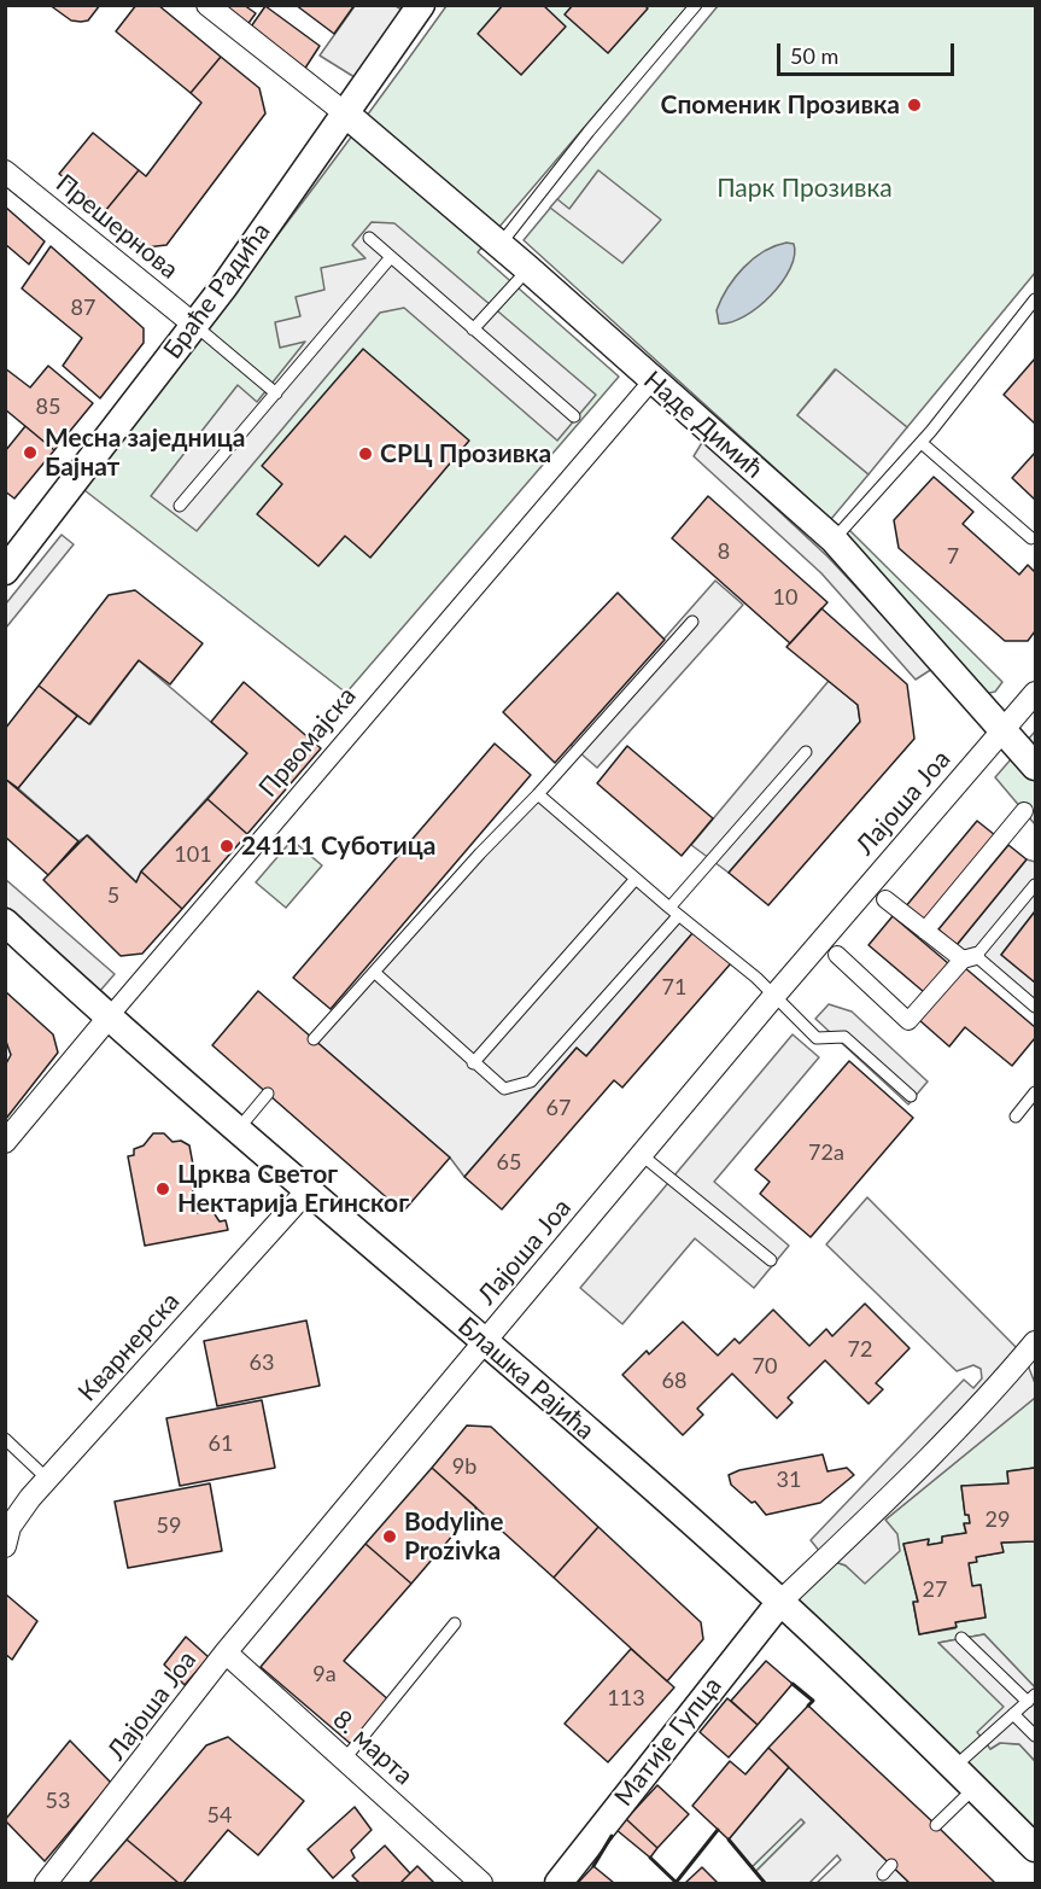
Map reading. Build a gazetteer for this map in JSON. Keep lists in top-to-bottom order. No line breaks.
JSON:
{"streets":{"street":["Прешернова","Браће Радића","Наде Димић","Првомајска","Лајоша Јоа","Кварнерска","Блашка Рајића","Матије Гупца","8. марта"]},"crossings":[["Прешернова","Браће Радића"],["Браће Радића","Наде Димић"],["Наде Димић","Првомајска"],["Наде Димић","Лајоша Јоа"],["Првомајска","Блашка Рајића"],["Лајоша Јоа","Блашка Рајића"],["Лајоша Јоа","8. марта"],["Кварнерска","Блашка Рајића"],["Блашка Рајића","Матије Гупца"]],"parks":["Парк Прозивка"],"places":["Споменик Прозивка","Месна заједница Бајнат","СРЦ Прозивка","24111 Суботица","Црква Светог Нектарија Егинског","Bodyline Prozivka"],"house_numbers":["87","85","8","7","10","101","5","71","67","72a","65","72","63","70","68","61","9b","31","29","59","27","9a","113","53","54"],"scale_bar":"50 m"}
